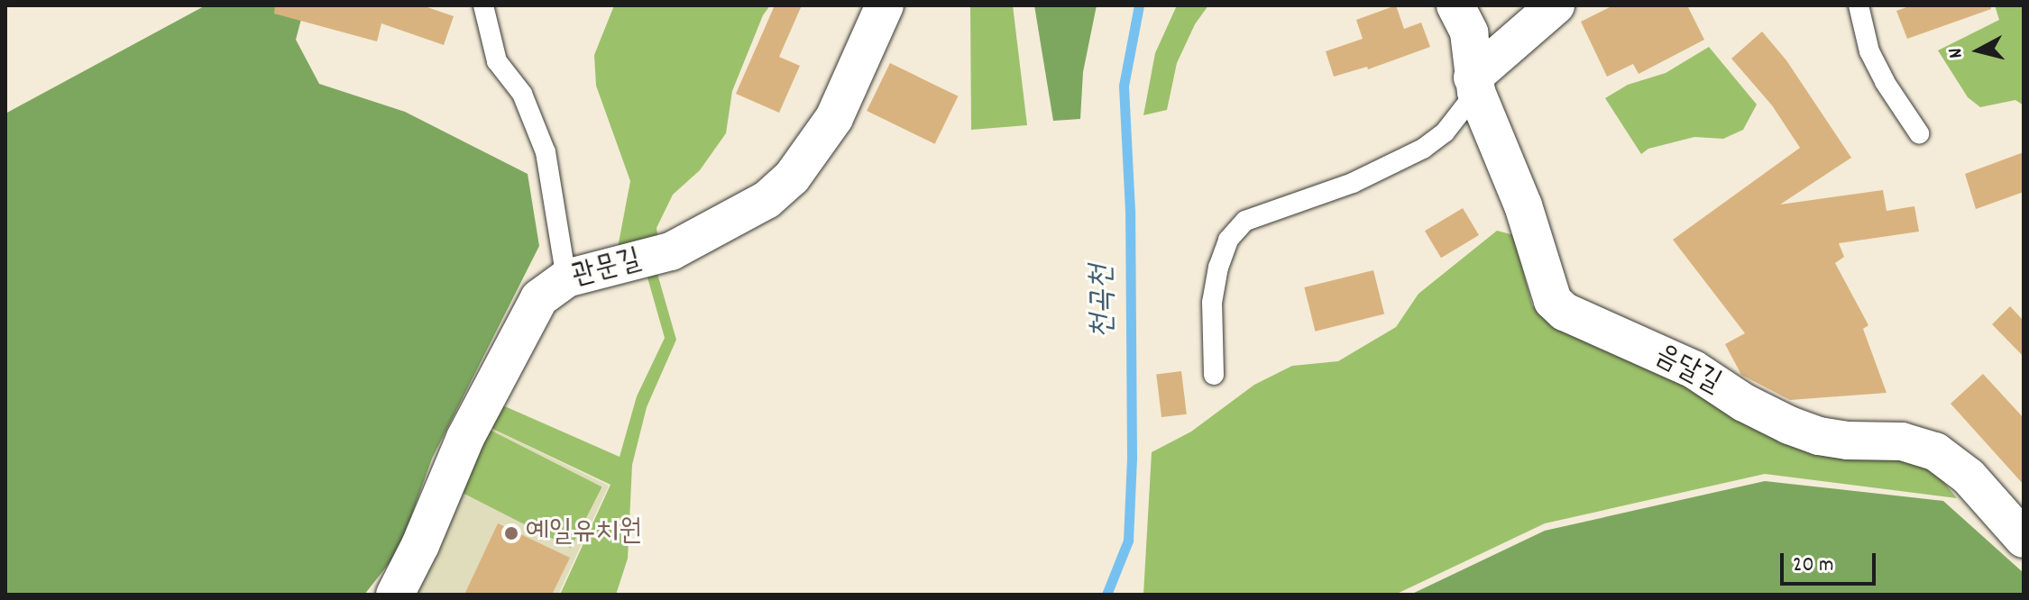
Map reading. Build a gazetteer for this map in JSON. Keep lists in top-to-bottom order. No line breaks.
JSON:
{"streets":{"street":["관문길","음달길"]},"water":["천곡천"],"places":["예일유치원"],"scale_bar":"20 m","north":"left"}
